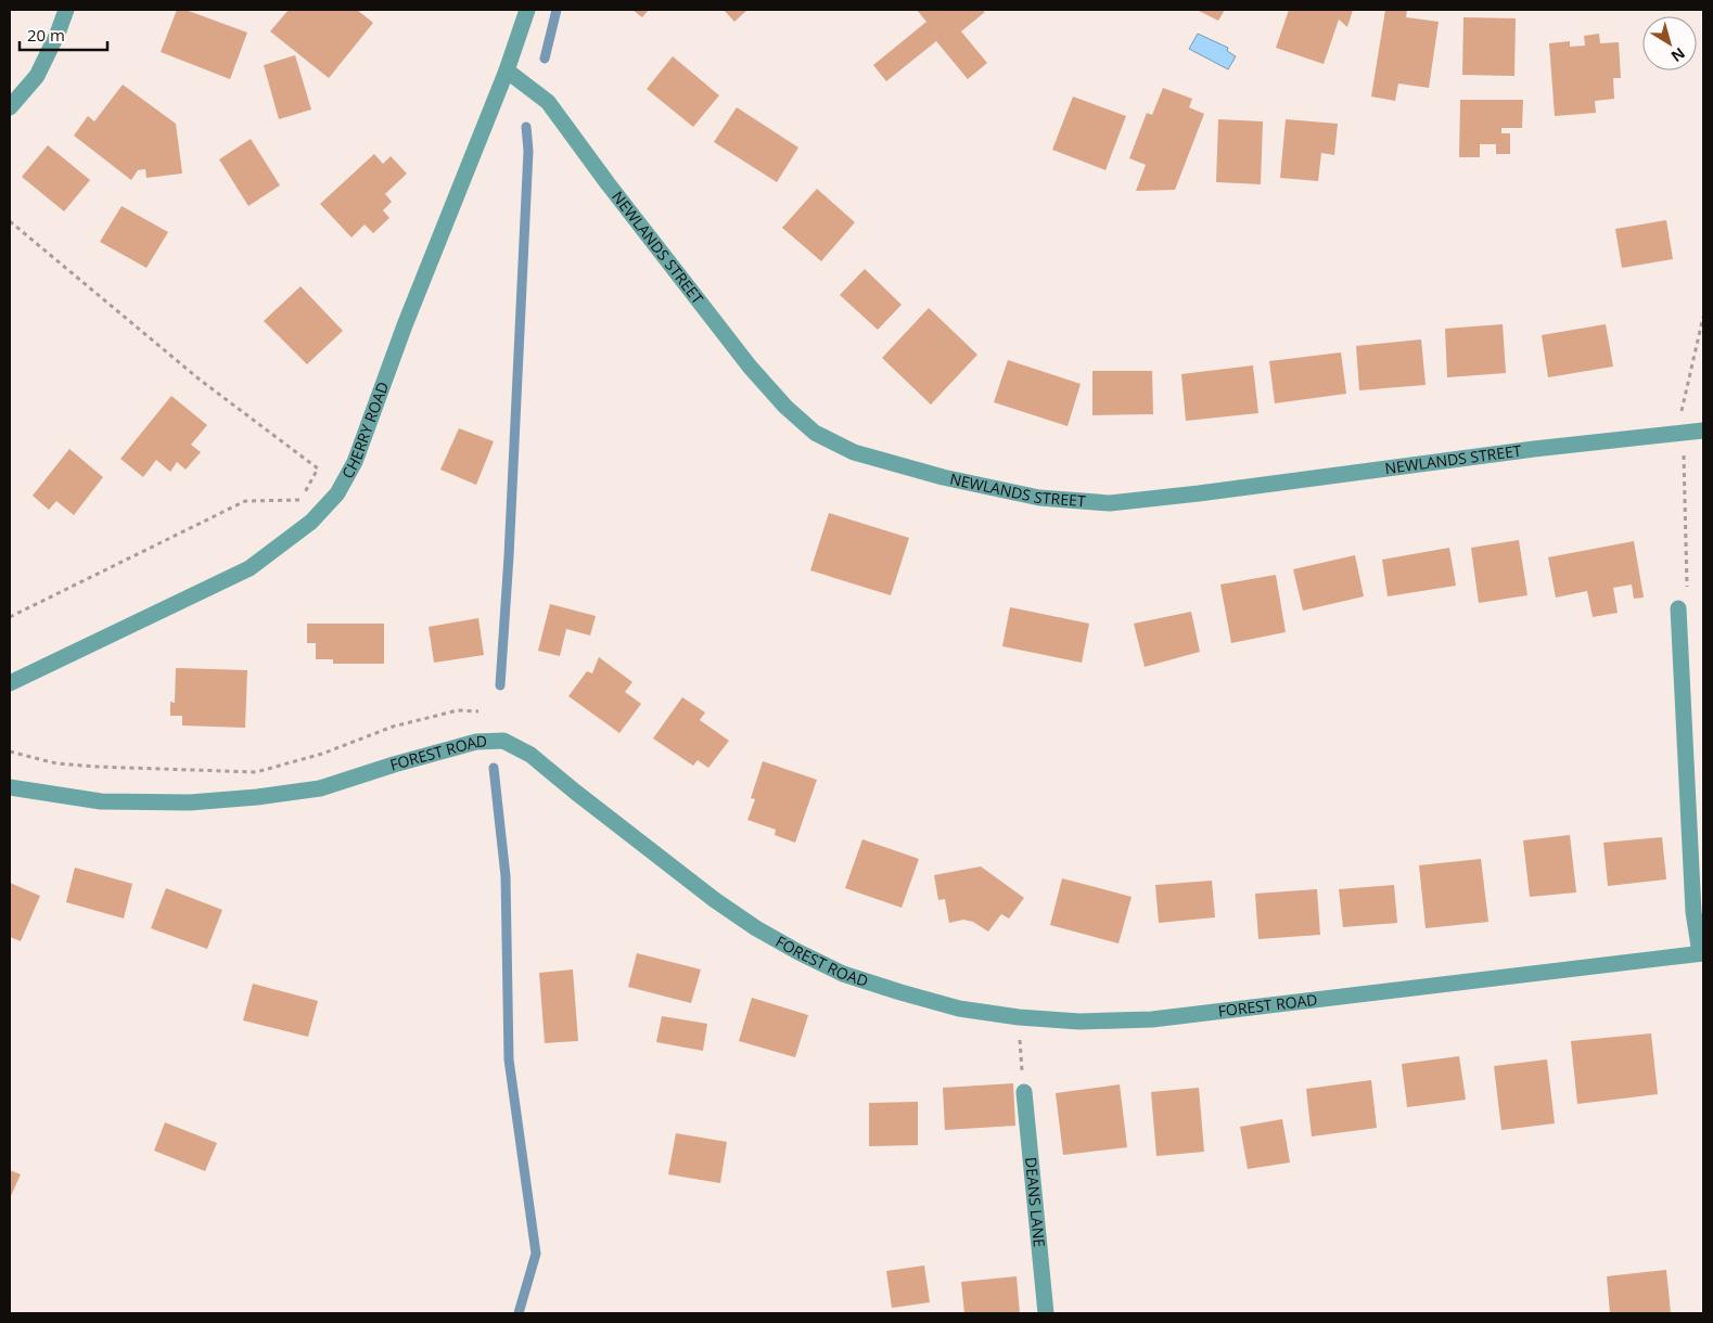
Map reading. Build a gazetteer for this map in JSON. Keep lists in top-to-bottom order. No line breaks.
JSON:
{"streets":{"street":["NEWLANDS STREET","CHERRY ROAD","FOREST ROAD","DEANS LANE"]},"crossings":[["NEWLANDS STREET","CHERRY ROAD"]],"scale_bar":"20 m","north":"bottom right"}
